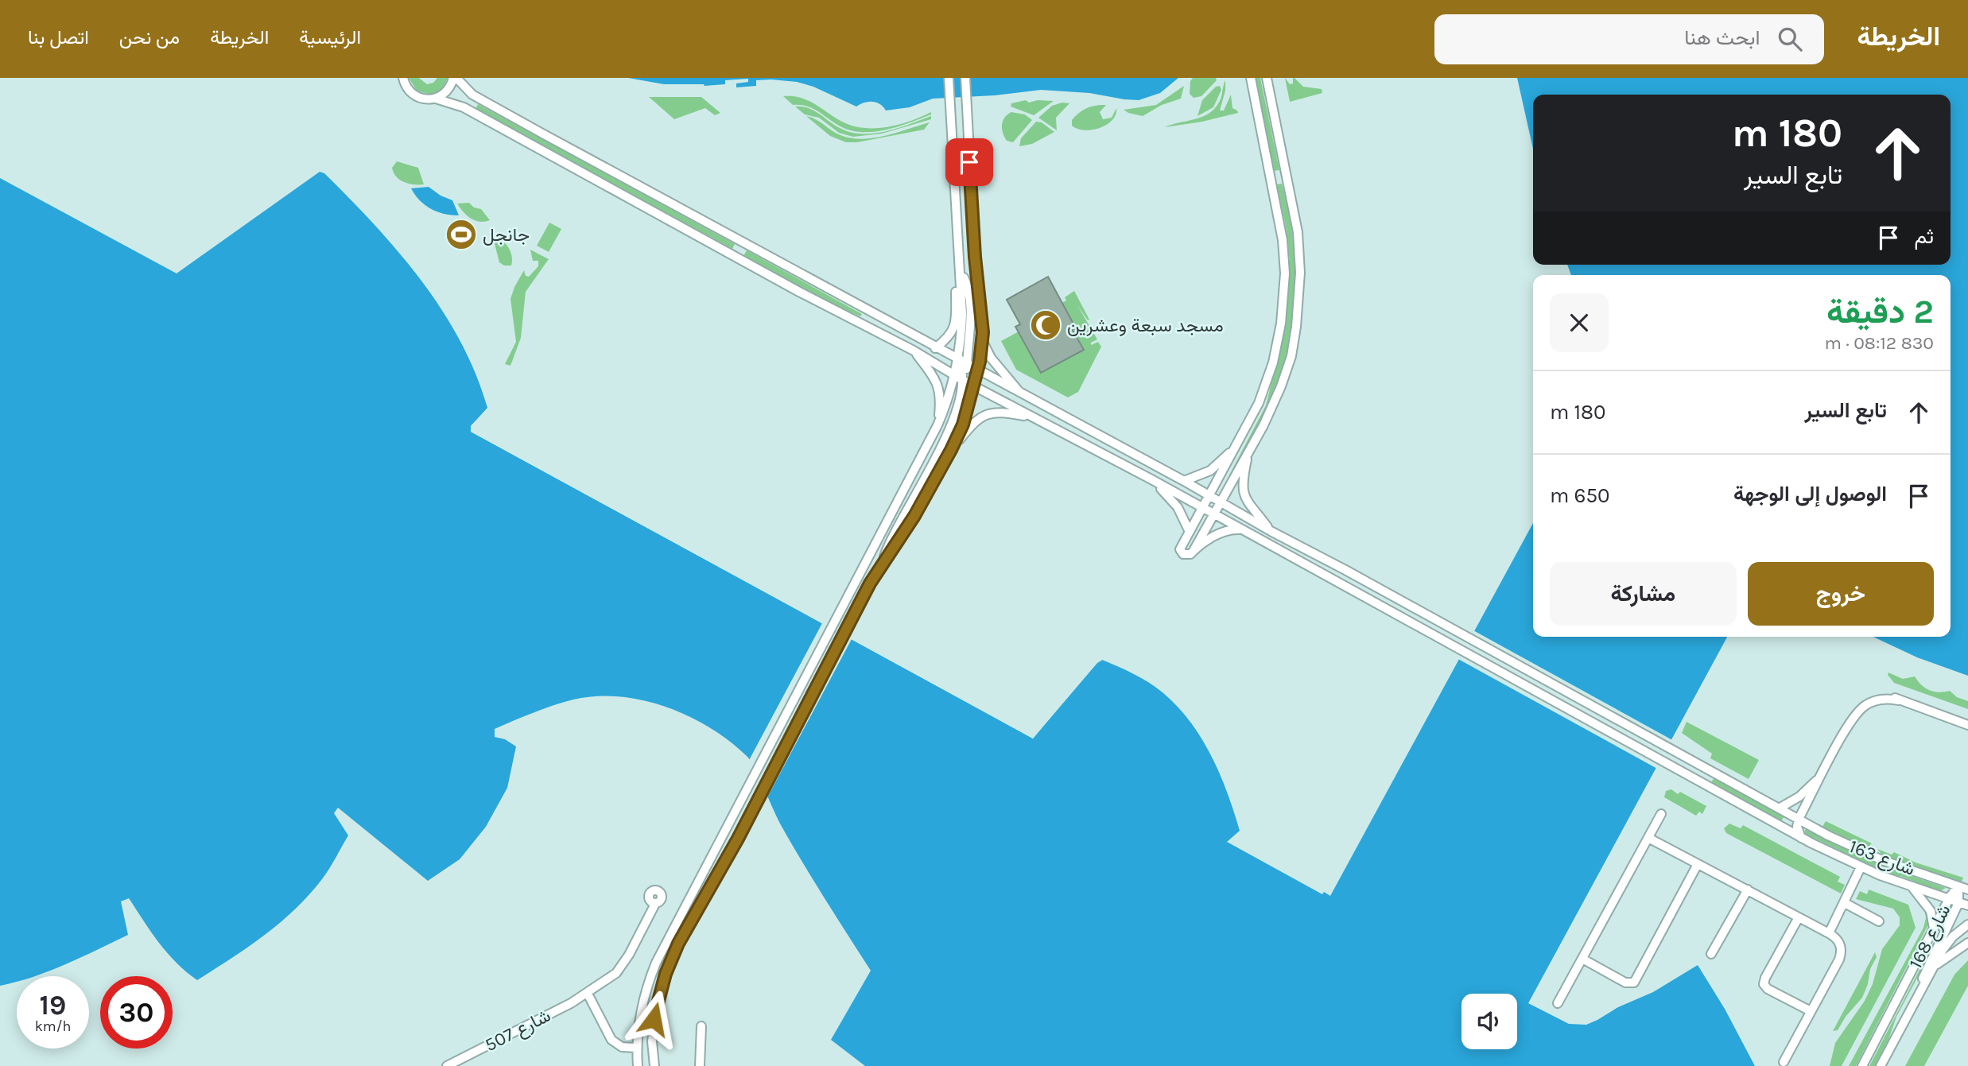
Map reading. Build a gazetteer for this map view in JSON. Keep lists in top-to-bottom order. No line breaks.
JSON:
{"streets":{"street":["شارع 163","شارع 168","شارع 507"]},"crossings":[["شارع 163","شارع 168"]],"places":{"sports":["جانجل"],"mosque":["مسجد سبعة وعشرين"]},"page":{"header":"الخريطة","search":"ابحث هنا","nav":["الرئيسية","الخريطة","من نحن","اتصل بنا"],"turn":["180 m","تابع السير"],"then":"ثم","heading":["2 دقيقة","830 m · 08:12"],"list":[{"name":"تابع السير","value":"180 m"},{"name":"الوصول إلى الوجهة","value":"650 m"}],"buttons":["خروج","مشاركة"],"speed":"19 km/h","limit":"30"}}
